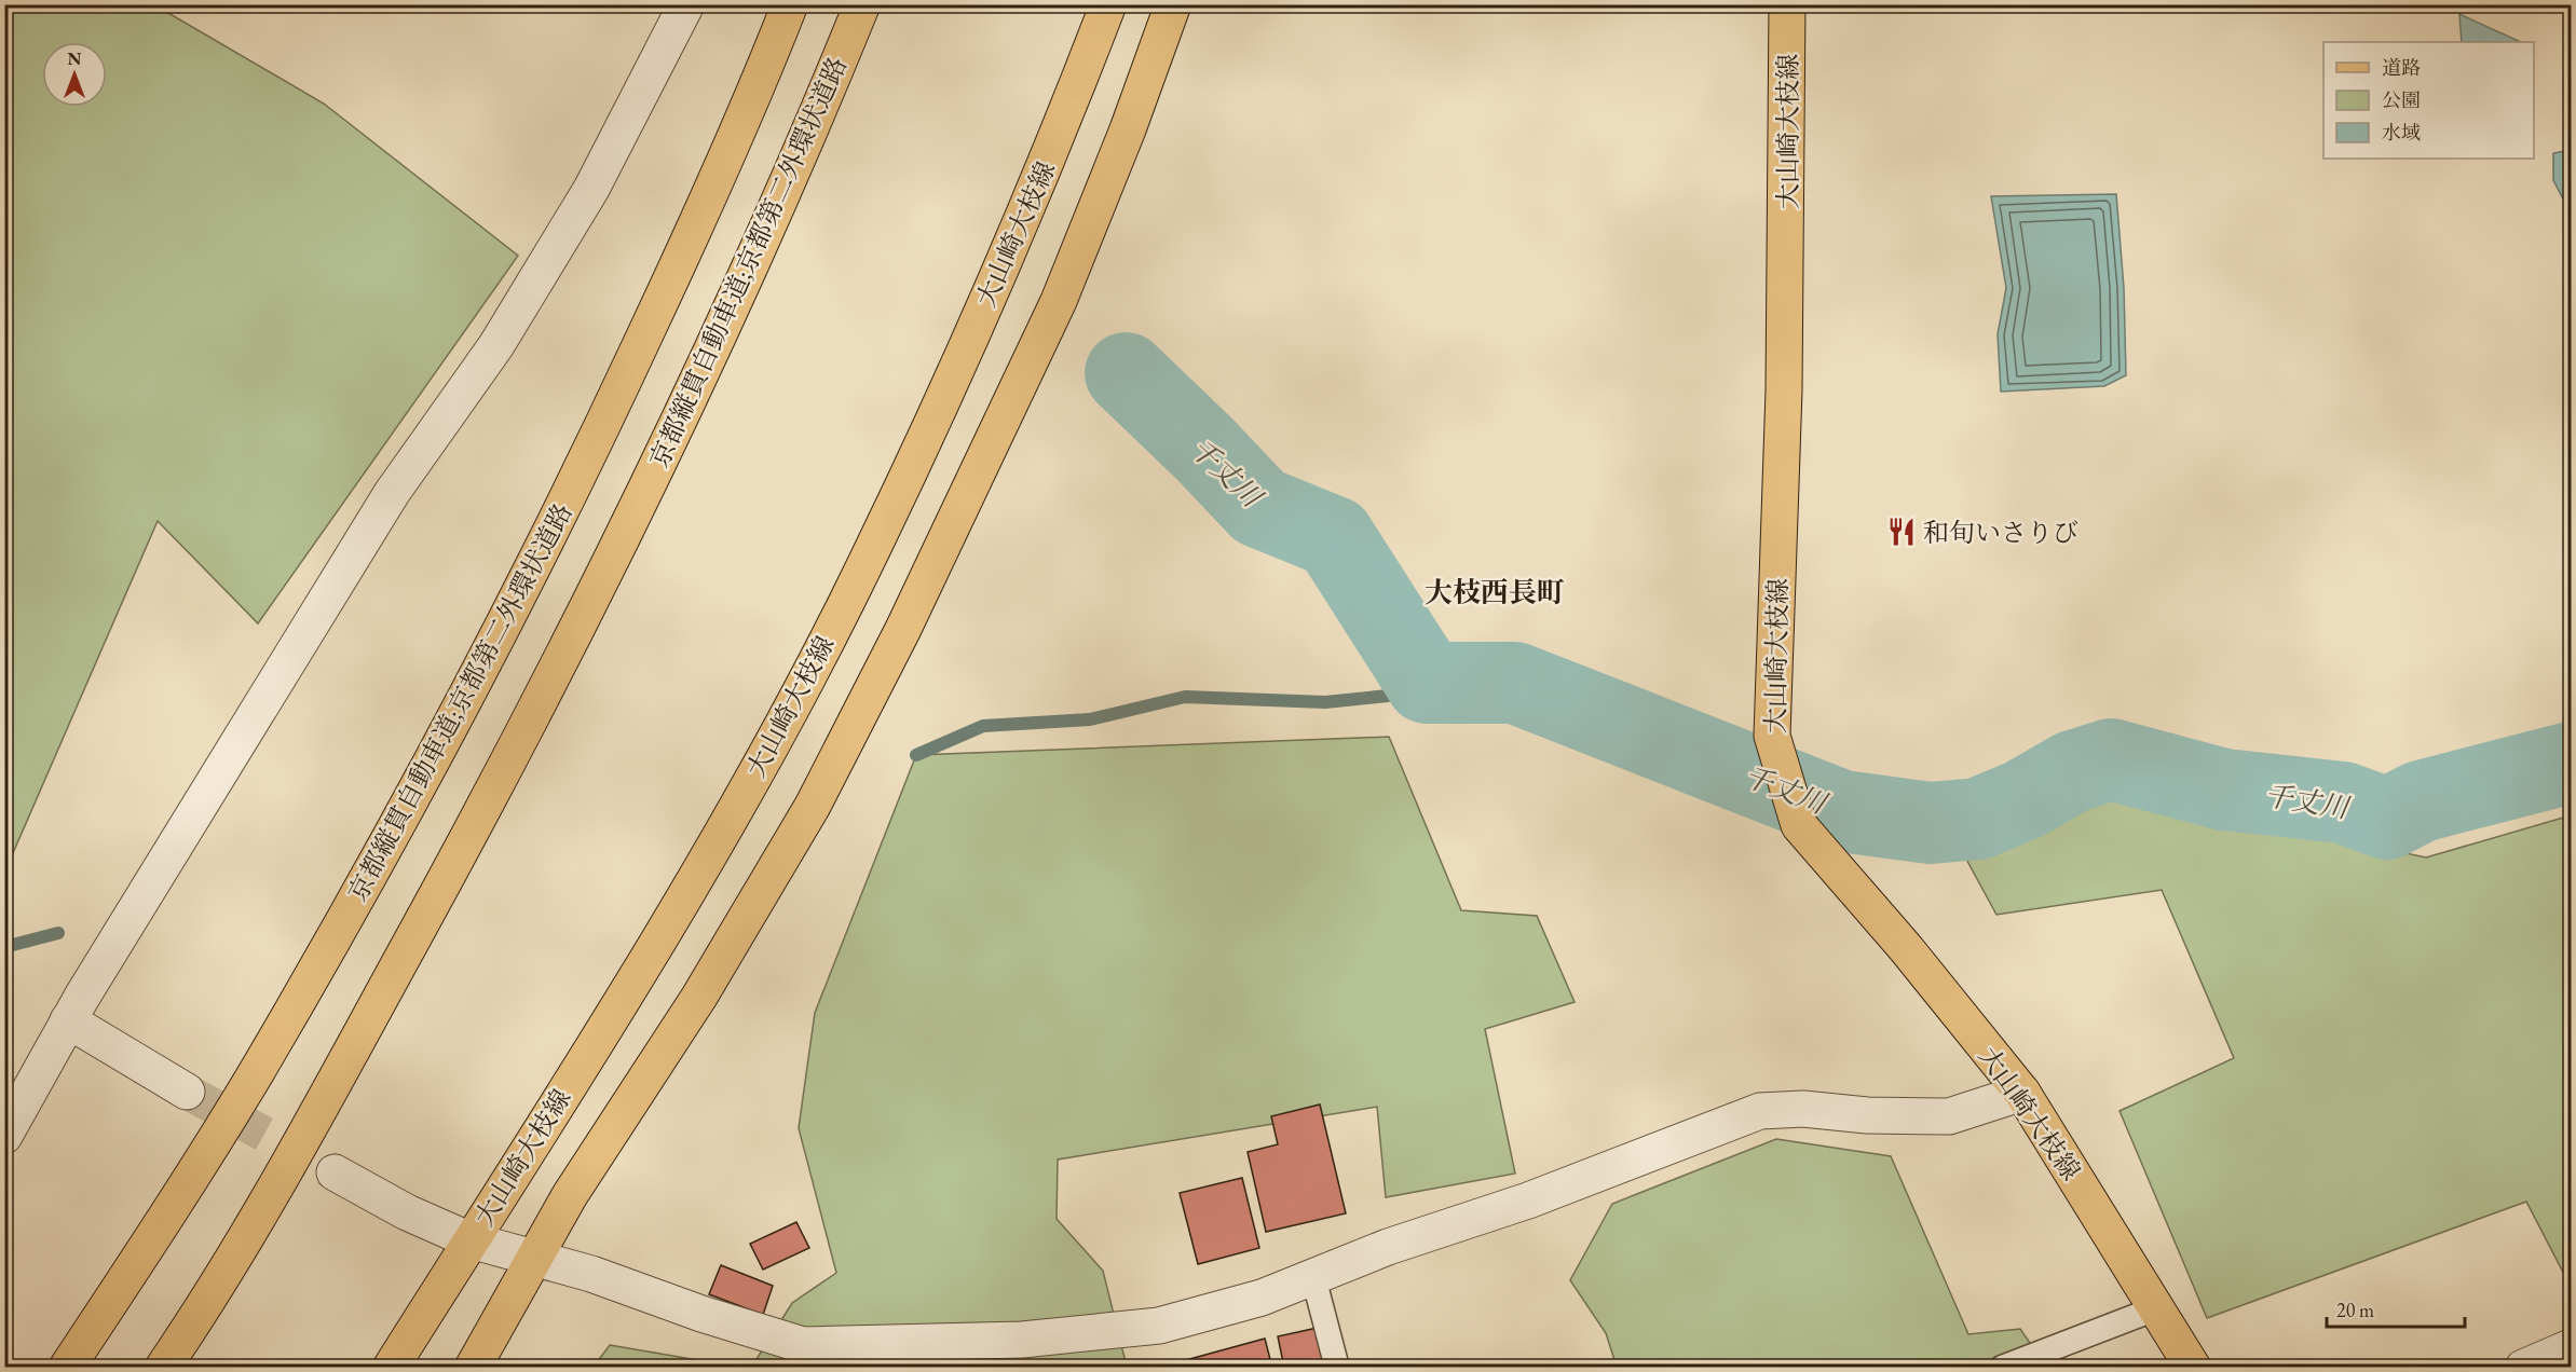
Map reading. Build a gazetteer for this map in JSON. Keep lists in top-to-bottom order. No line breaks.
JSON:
{"streets":{"main road":["大山崎大枝線","京都縦貫自動車道;京都第二外環状道路"]},"districts":["大枝西長町"],"water":["千丈川"],"places":{"restaurant":["和旬いさりび"]},"legend":["道路","公園","水域"],"scale_bar":"20 m","north":"top"}
